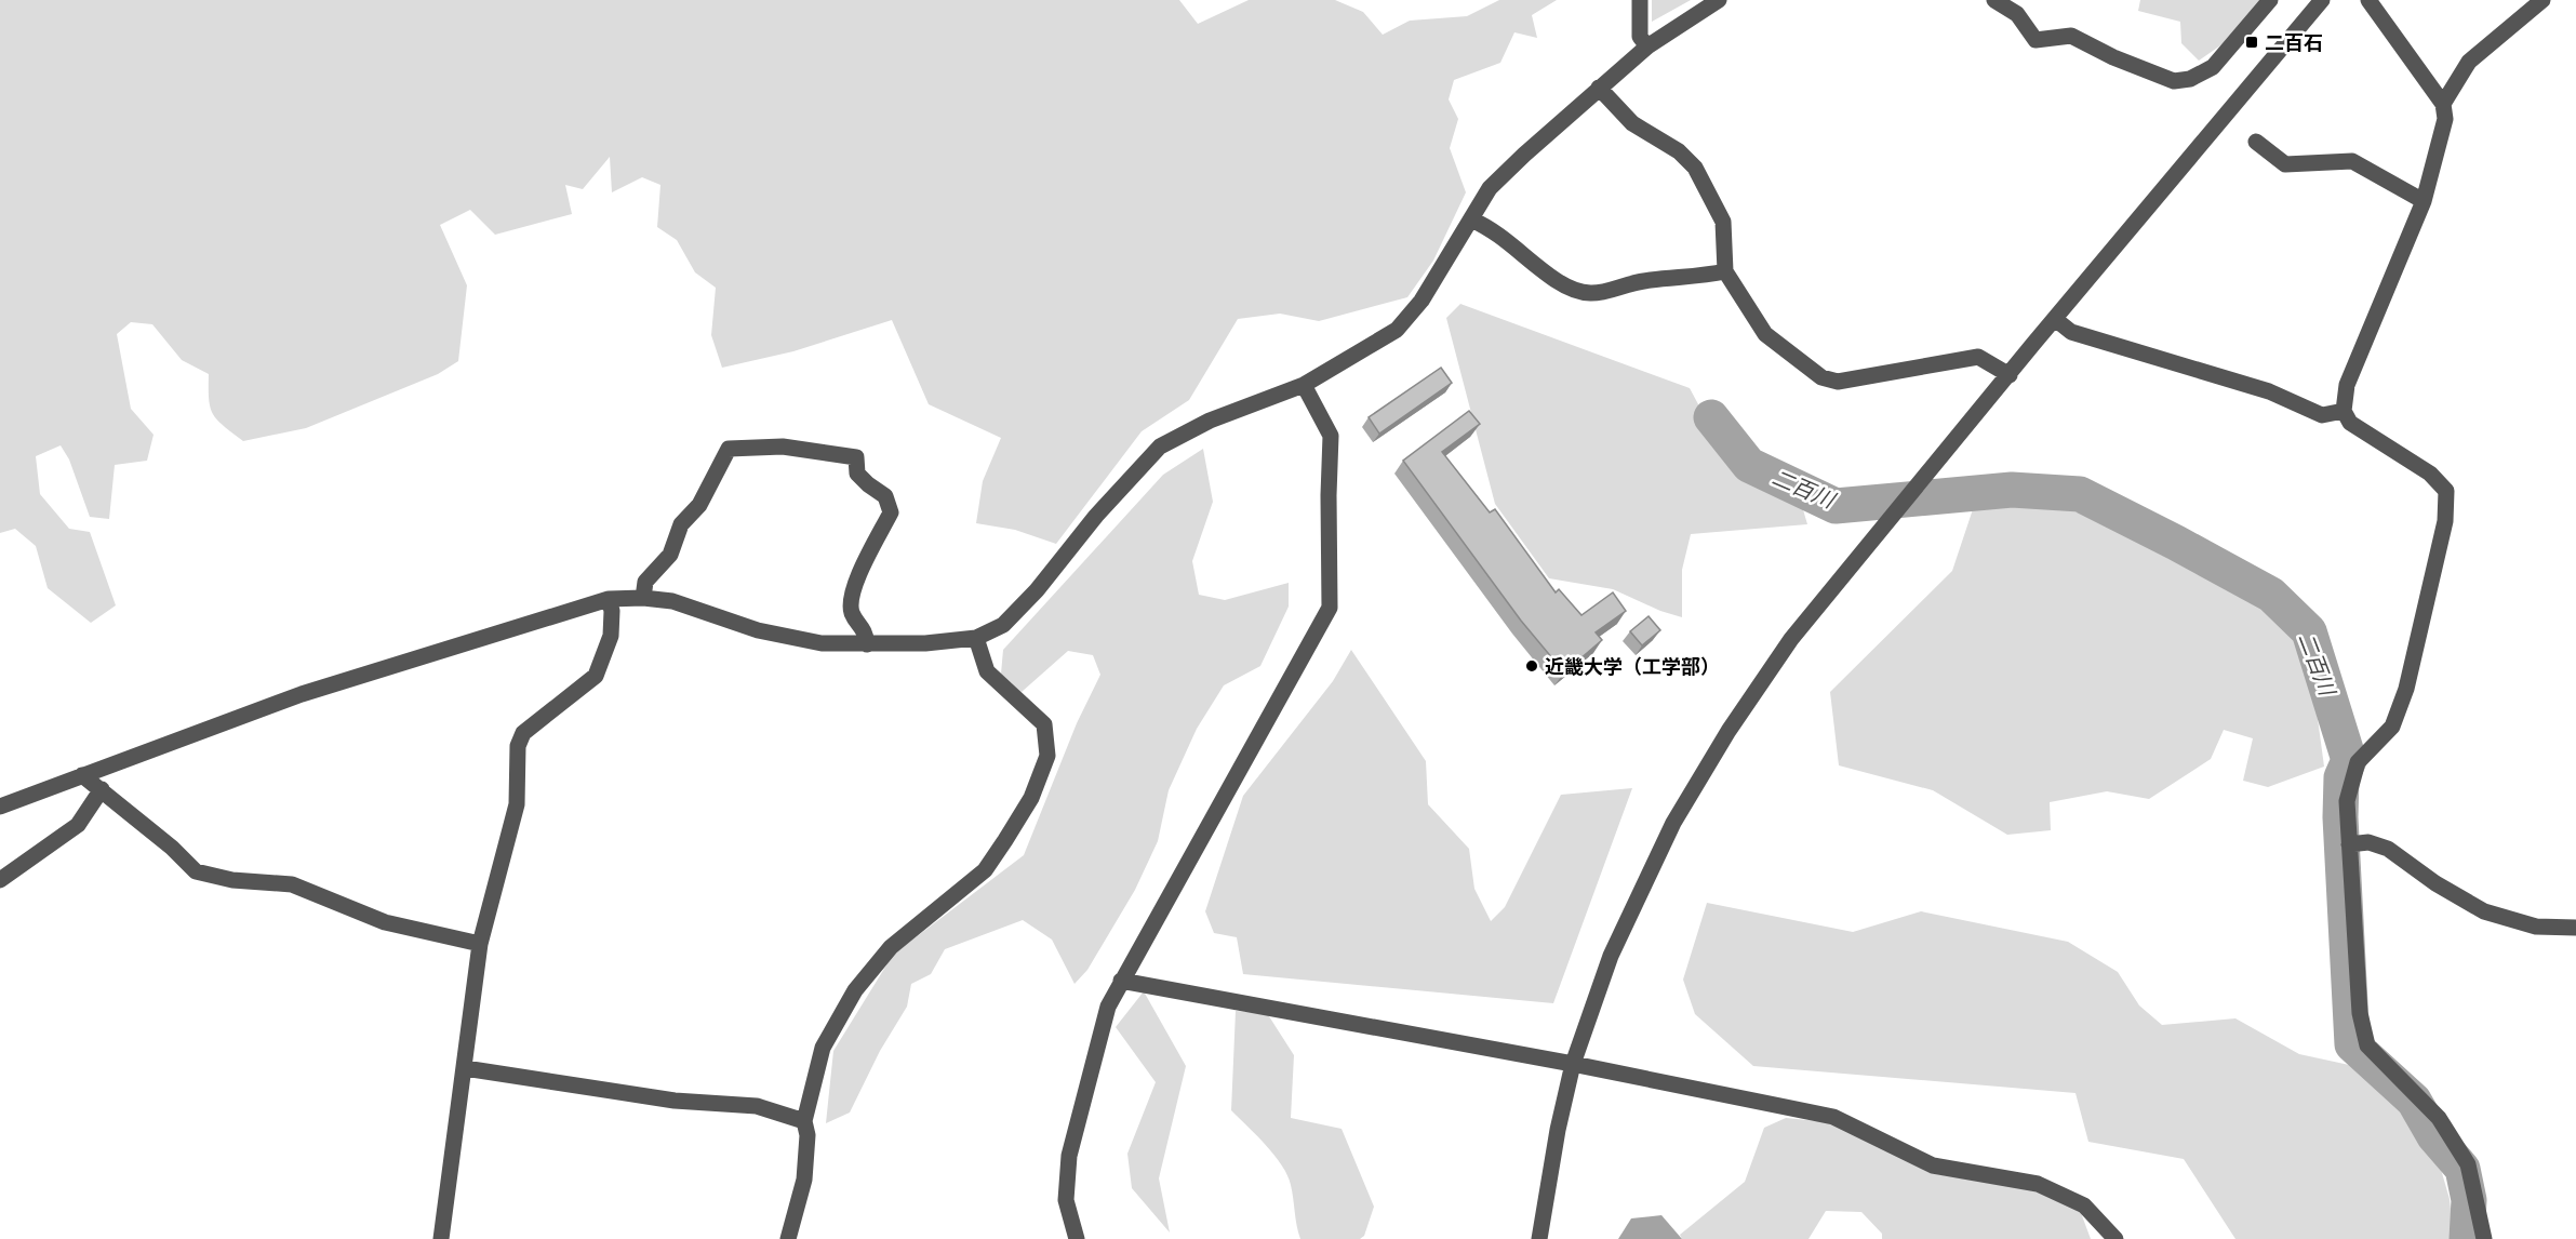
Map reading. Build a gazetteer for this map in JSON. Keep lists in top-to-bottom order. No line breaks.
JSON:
{"water":["二百川"],"places":{"transit":["二百石"],"other":["近畿大学（工学部）"]}}
